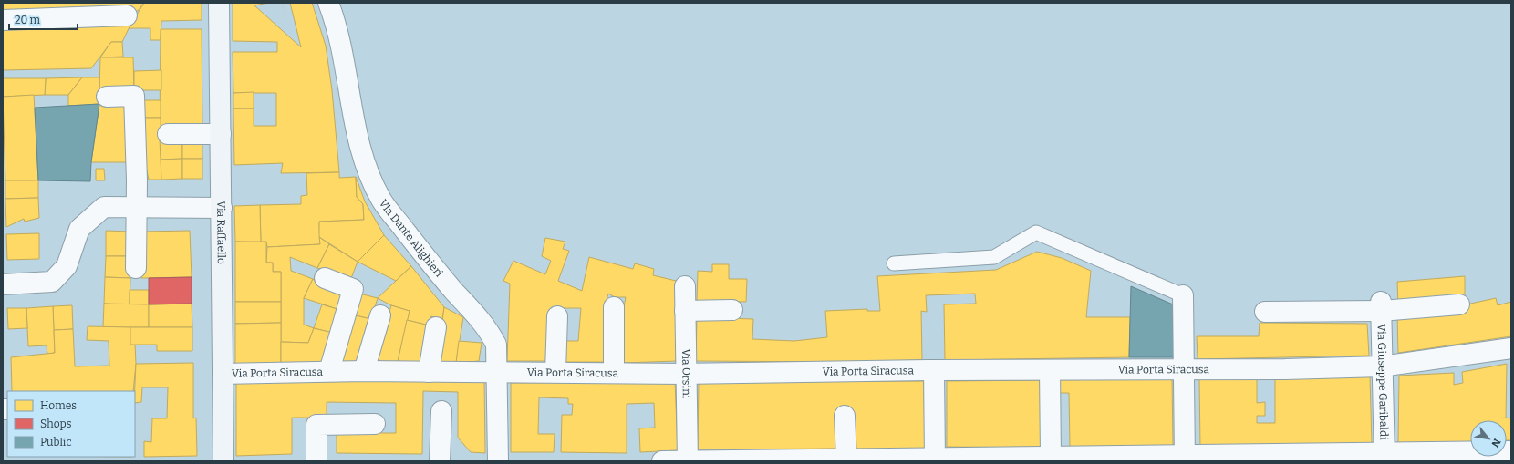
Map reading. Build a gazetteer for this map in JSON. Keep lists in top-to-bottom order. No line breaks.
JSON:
{"streets":{"main road":["Via Raffaello"],"street":["Via Dante Alighieri","Via Porta Siracusa","Via Orsini","Via Giuseppe Garibaldi"]},"crossings":[["Via Raffaello","Via Porta Siracusa"],["Via Dante Alighieri","Via Porta Siracusa"],["Via Porta Siracusa","Via Orsini"],["Via Porta Siracusa","Via Giuseppe Garibaldi"]],"legend":["Homes","Shops","Public"],"scale_bar":"20 m","north":"bottom right"}
